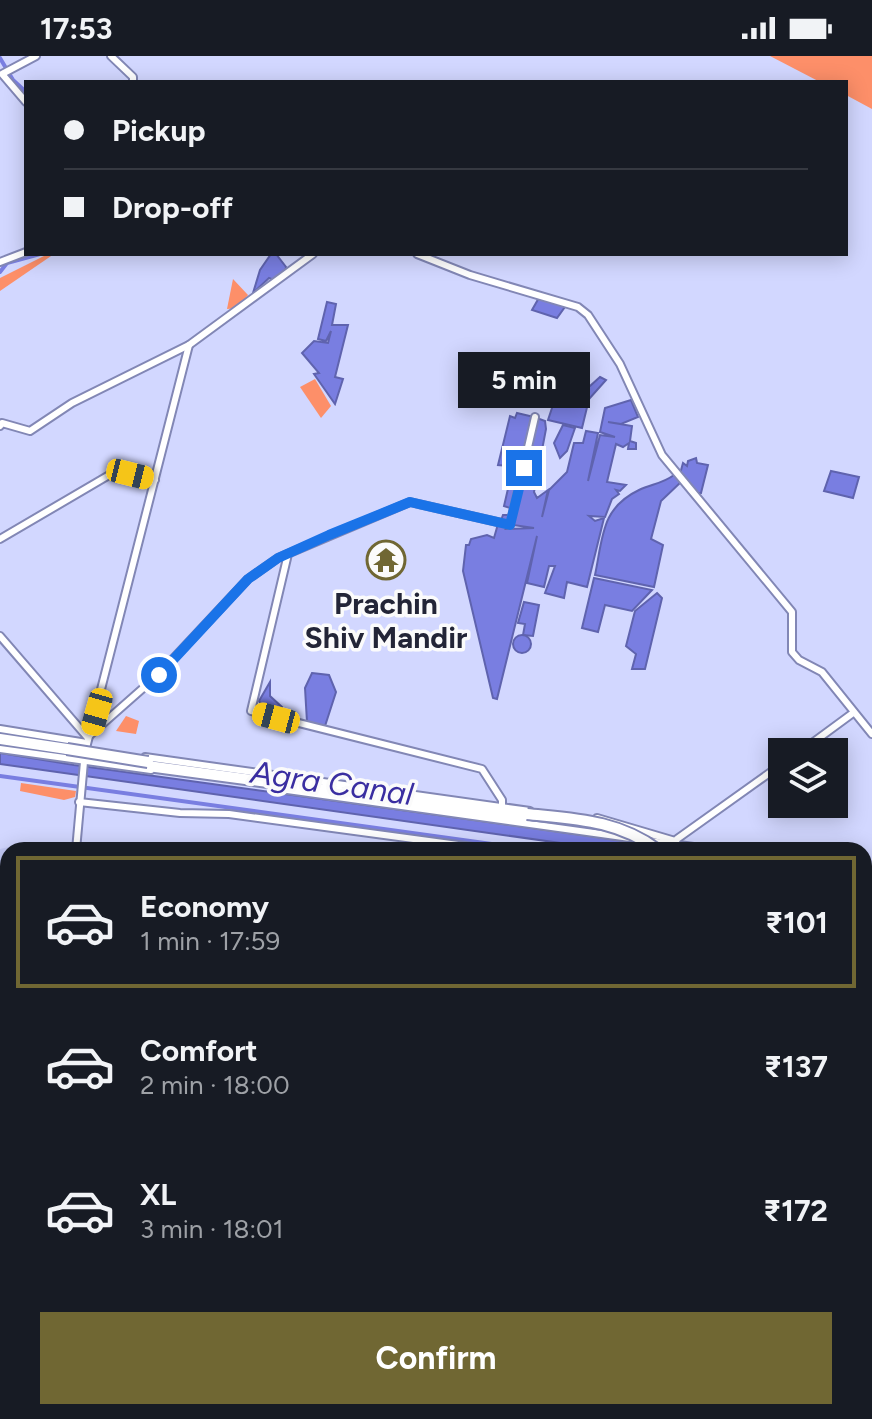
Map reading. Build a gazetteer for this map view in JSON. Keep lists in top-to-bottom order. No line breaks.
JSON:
{"water":["Agra Canal"],"places":{"temple":["Prachin Shiv Mandir"]},"page":{"status":"17:53","banner":["Pickup","Drop-off"],"bubble":"5 min","list":[{"name":"Economy","note":"1 min · 17:59","value":"₹101"},{"name":"Comfort","note":"2 min · 18:00","value":"₹137"},{"name":"XL","note":"3 min · 18:01","value":"₹172"}],"buttons":"Confirm"}}
